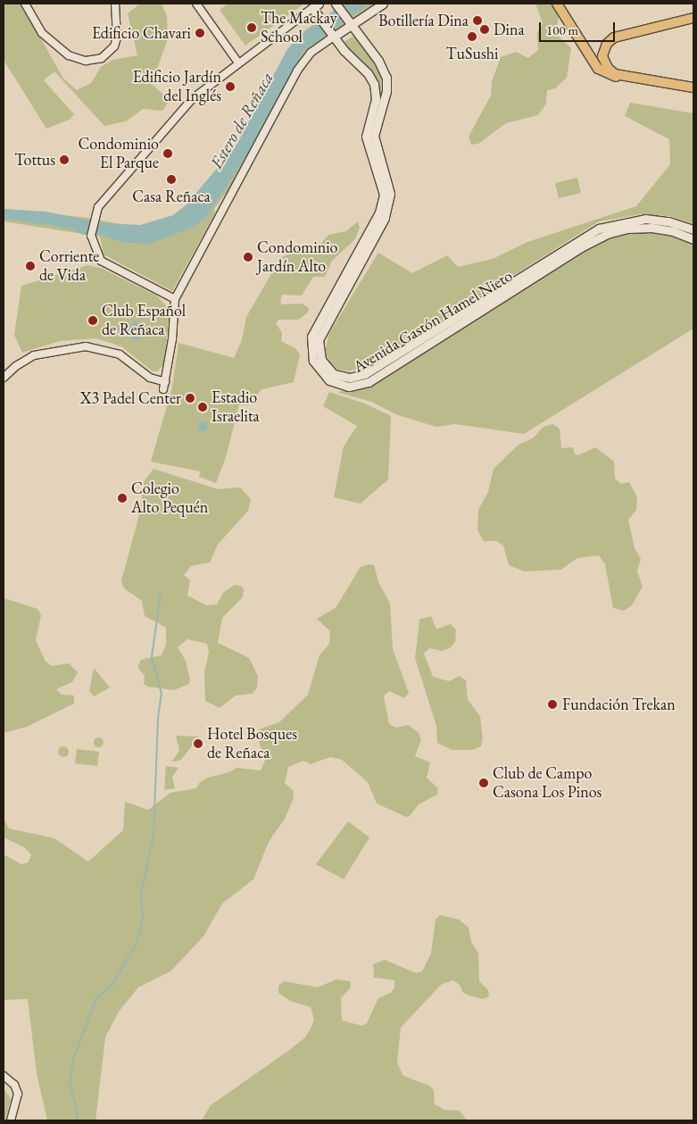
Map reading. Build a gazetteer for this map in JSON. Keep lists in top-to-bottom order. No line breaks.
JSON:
{"streets":{"main road":["Avenida Gastón Hamel Nieto"]},"water":["Estero de Reñaca"],"places":["Botillería Dina","The Mackay School","Dina","Edificio Chavari","TuSushi","Edificio Jardín del Inglés","Condominio El Parque","Tottus","Casa Reñaca","Condominio Jardín Alto","Corriente de Vida","Club Español de Reñaca","X3 Padel Center","Estadio Israelita","Colegio Alto Pequén","Fundación Trekan","Hotel Bosques de Reñaca","Club de Campo Casona Los Pinos"],"scale_bar":"100 m"}
